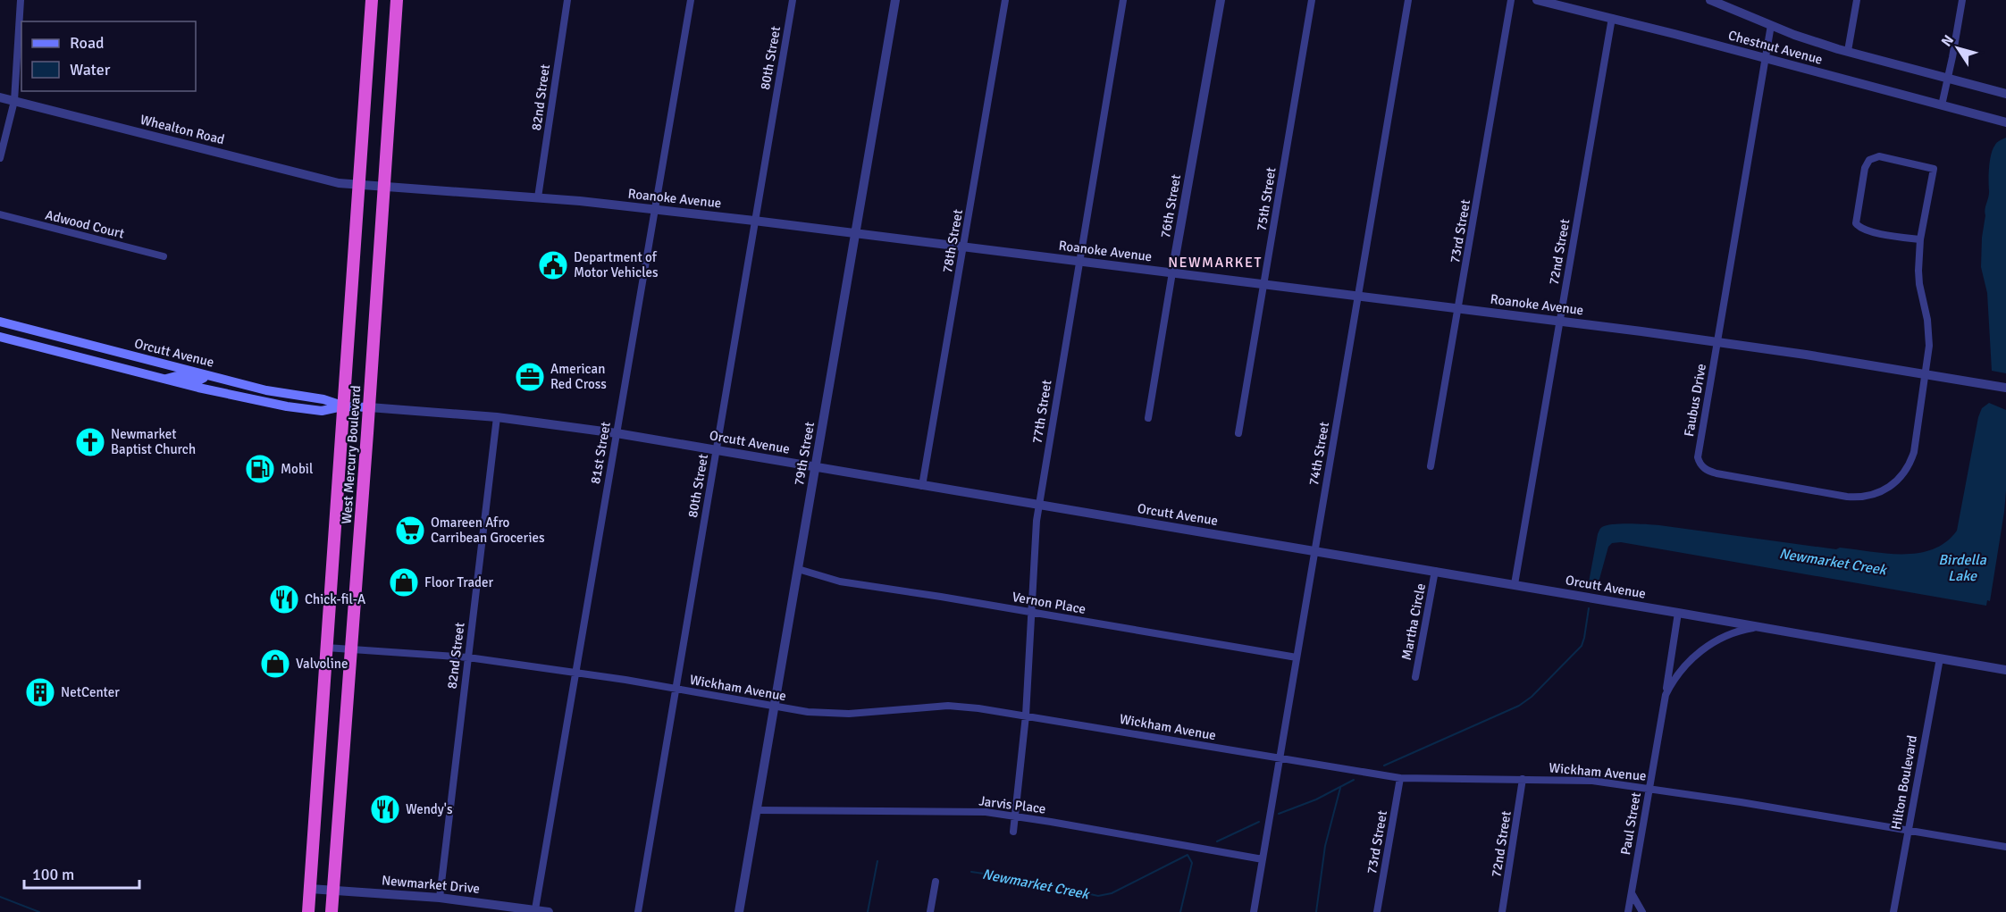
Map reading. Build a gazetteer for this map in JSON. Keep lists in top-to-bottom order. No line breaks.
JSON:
{"streets":{"highway":["West Mercury Boulevard"],"main road":["Orcutt Avenue"],"street":["Chestnut Avenue","80th Street","82nd Street","Whealton Road","Roanoke Avenue","75th Street","76th Street","Adwood Court","73rd Street","78th Street","72nd Street","Faubus Drive","77th Street","81st Street","79th Street","74th Street","Vernon Place","Martha Circle","Wickham Avenue","Hilton Boulevard","Jarvis Place","Paul Street","Newmarket Drive"]},"crossings":[["Chestnut Avenue","72nd Street"],["Chestnut Avenue","Faubus Drive"],["80th Street","Roanoke Avenue"],["80th Street","Orcutt Avenue"],["80th Street","Wickham Avenue"],["82nd Street","Roanoke Avenue"],["82nd Street","Orcutt Avenue"],["82nd Street","Wickham Avenue"],["82nd Street","Newmarket Drive"],["Whealton Road","Roanoke Avenue"],["Whealton Road","West Mercury Boulevard"],["Roanoke Avenue","75th Street"],["Roanoke Avenue","76th Street"],["Roanoke Avenue","73rd Street"],["Roanoke Avenue","78th Street"],["Roanoke Avenue","72nd Street"],["Roanoke Avenue","Faubus Drive"],["Roanoke Avenue","77th Street"],["Roanoke Avenue","81st Street"],["Roanoke Avenue","79th Street"],["Roanoke Avenue","74th Street"],["Roanoke Avenue","West Mercury Boulevard"],["73rd Street","Wickham Avenue"],["78th Street","Orcutt Avenue"],["72nd Street","Orcutt Avenue"],["72nd Street","Wickham Avenue"],["Orcutt Avenue","77th Street"],["Orcutt Avenue","81st Street"],["Orcutt Avenue","79th Street"],["Orcutt Avenue","74th Street"],["Orcutt Avenue","West Mercury Boulevard"],["Orcutt Avenue","Martha Circle"],["Orcutt Avenue","Hilton Boulevard"],["Orcutt Avenue","Paul Street"],["77th Street","Vernon Place"],["77th Street","Wickham Avenue"],["77th Street","Jarvis Place"],["81st Street","Wickham Avenue"],["81st Street","Newmarket Drive"],["79th Street","Vernon Place"],["79th Street","Wickham Avenue"],["79th Street","Jarvis Place"],["74th Street","Vernon Place"],["74th Street","Wickham Avenue"],["74th Street","Jarvis Place"],["West Mercury Boulevard","Wickham Avenue"],["West Mercury Boulevard","Newmarket Drive"],["Wickham Avenue","Hilton Boulevard"],["Wickham Avenue","Paul Street"]],"districts":["NEWMARKET"],"water":["Birdella Lake","Newmarket Creek"],"places":{"public building":["Department of Motor Vehicles"],"office":["American Red Cross"],"church":["Newmarket Baptist Church"],"fuel station":["Mobil"],"supermarket":["Omareen Afro Carribean Groceries"],"shop":["Floor Trader","Valvoline"],"restaurant":["Chick-fil-A","Wendy's"],"building":["NetCenter"]},"legend":["Road","Water"],"scale_bar":"100 m","north":"top left"}
